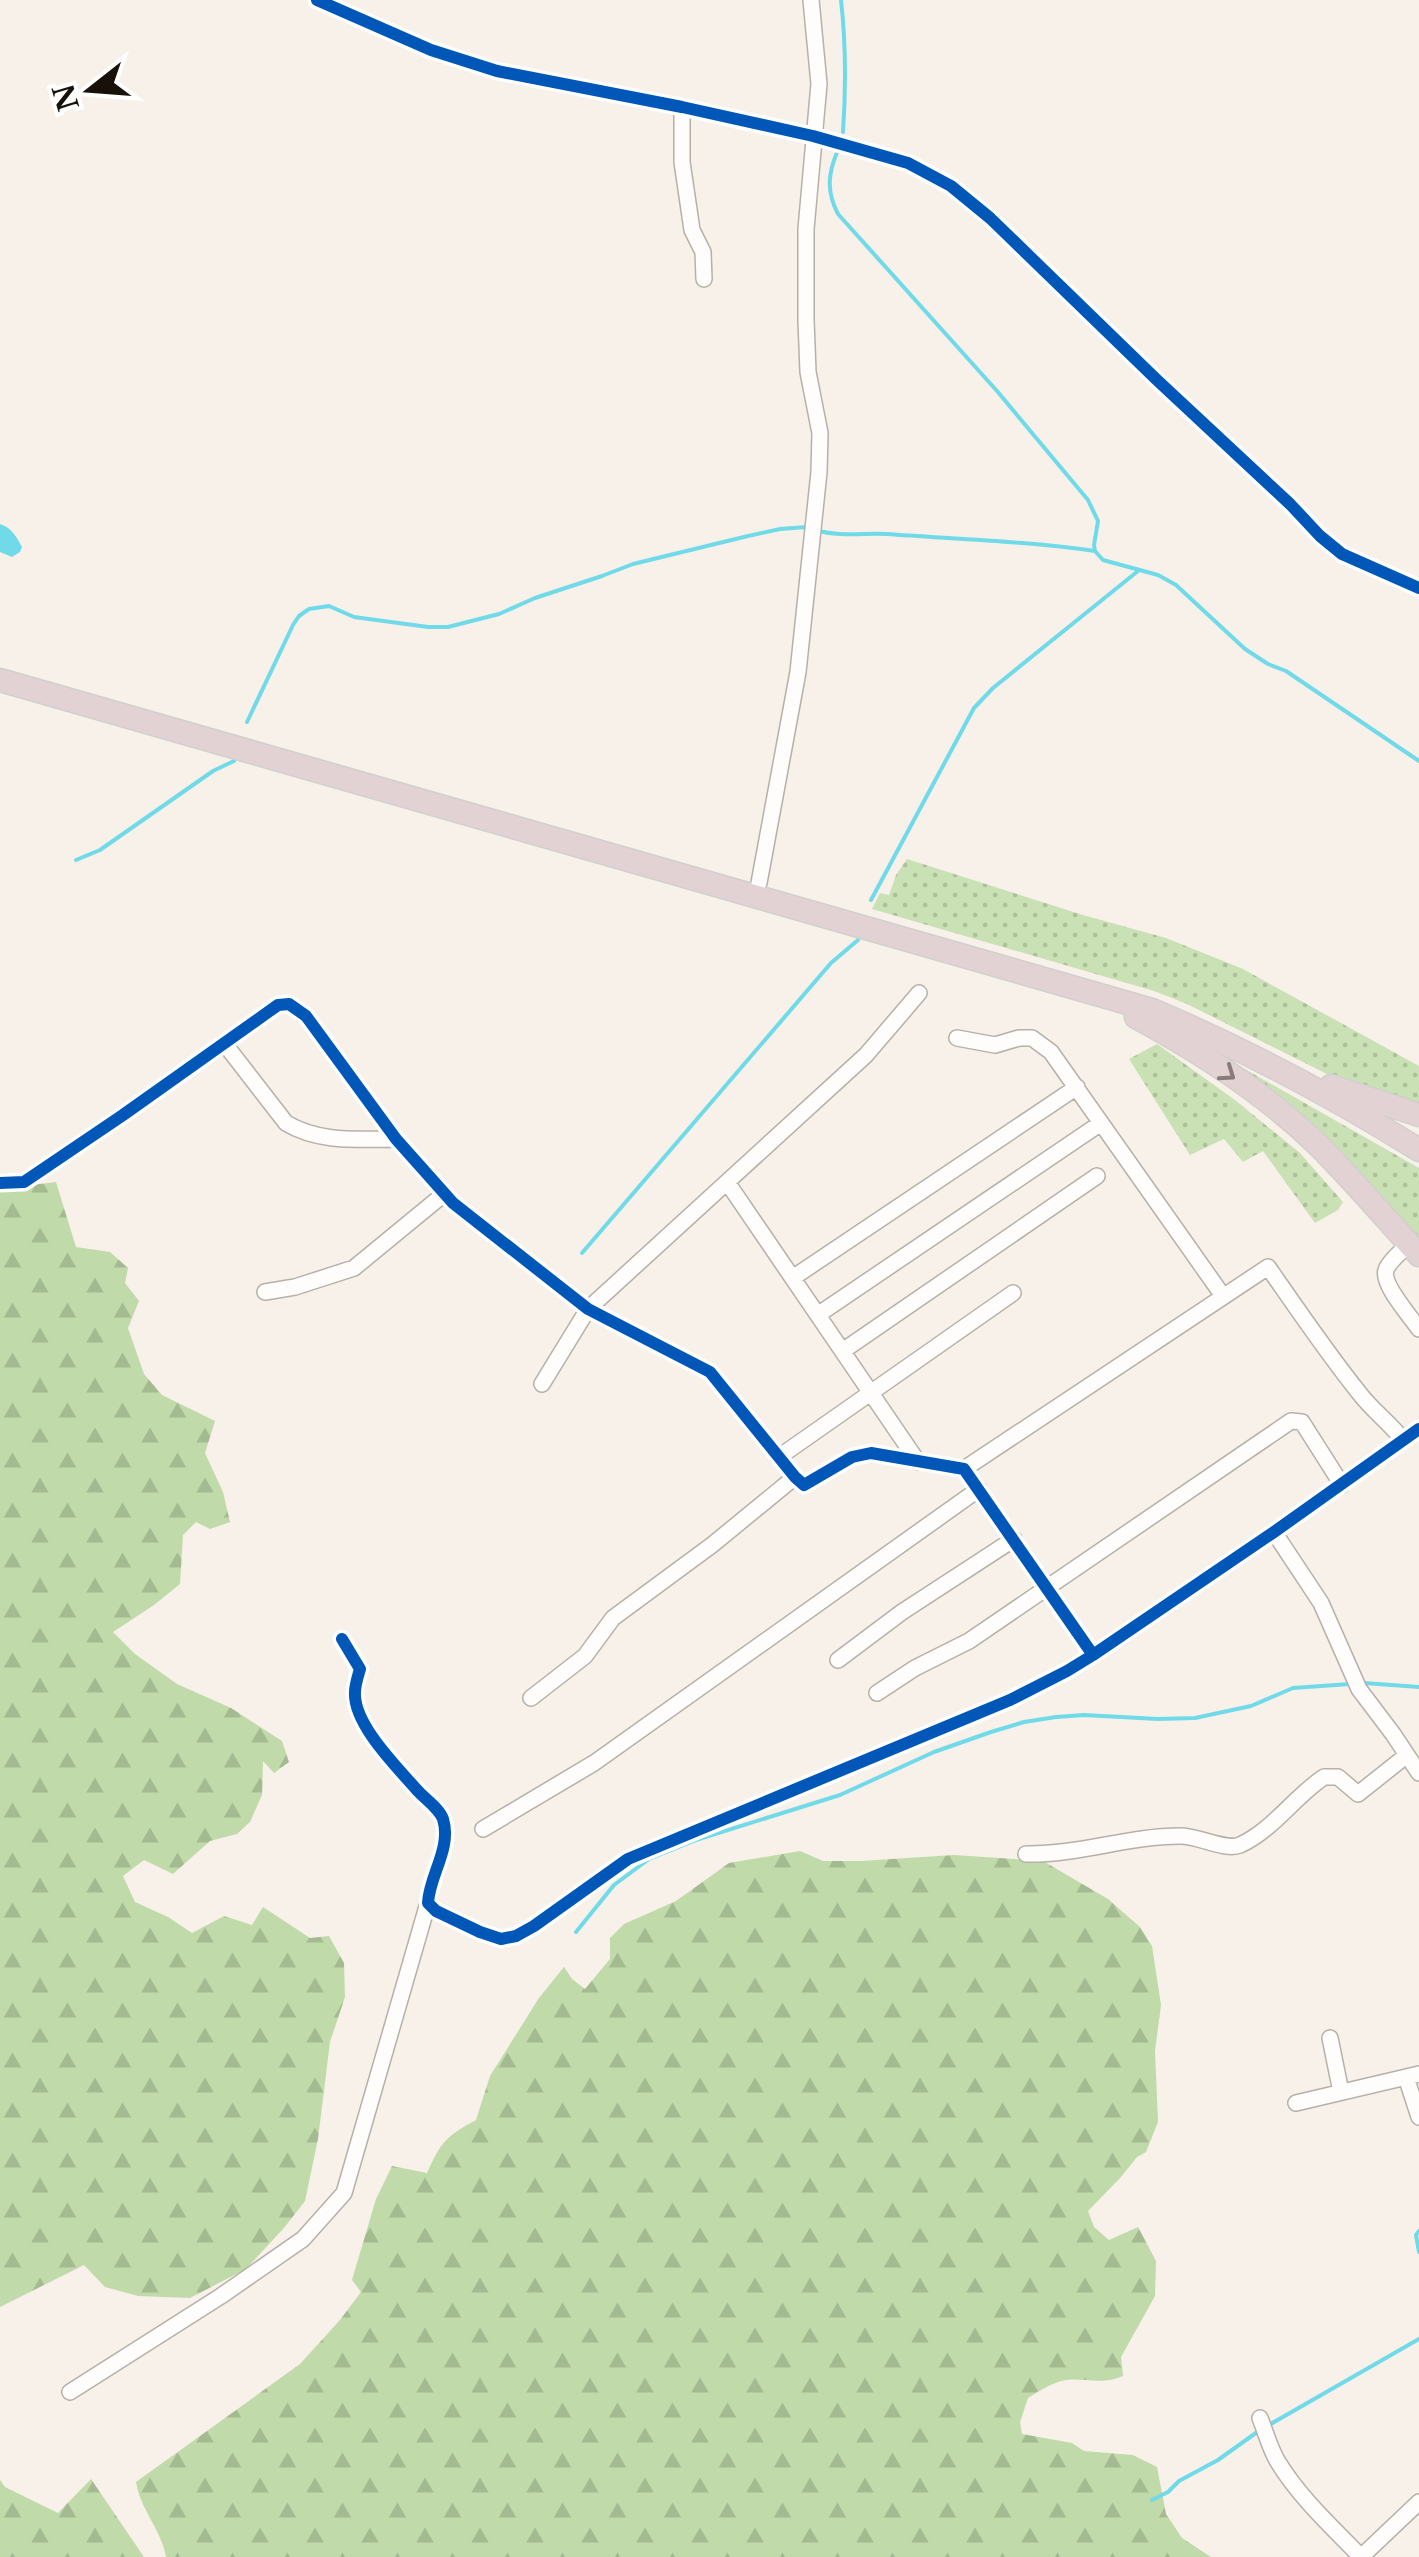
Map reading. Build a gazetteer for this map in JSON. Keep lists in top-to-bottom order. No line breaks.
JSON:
{"north":"left"}
